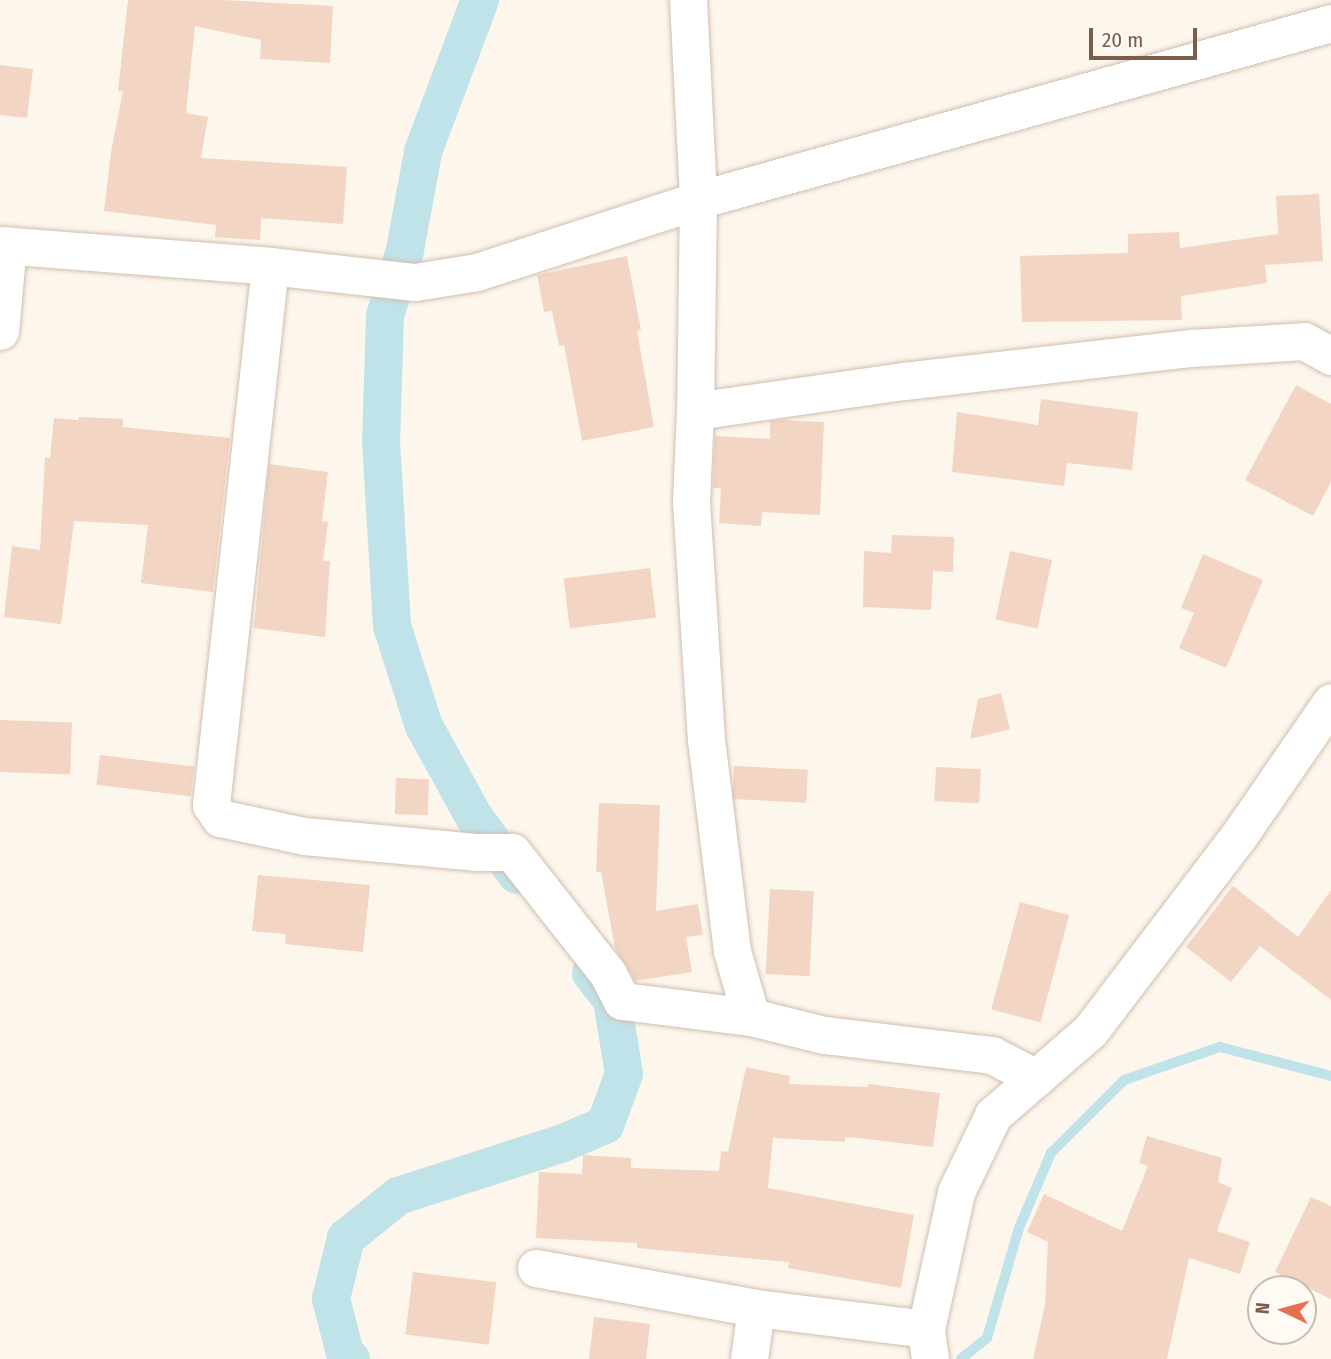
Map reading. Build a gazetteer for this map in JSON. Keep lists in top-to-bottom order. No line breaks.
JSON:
{"scale_bar":"20 m","north":"left"}
